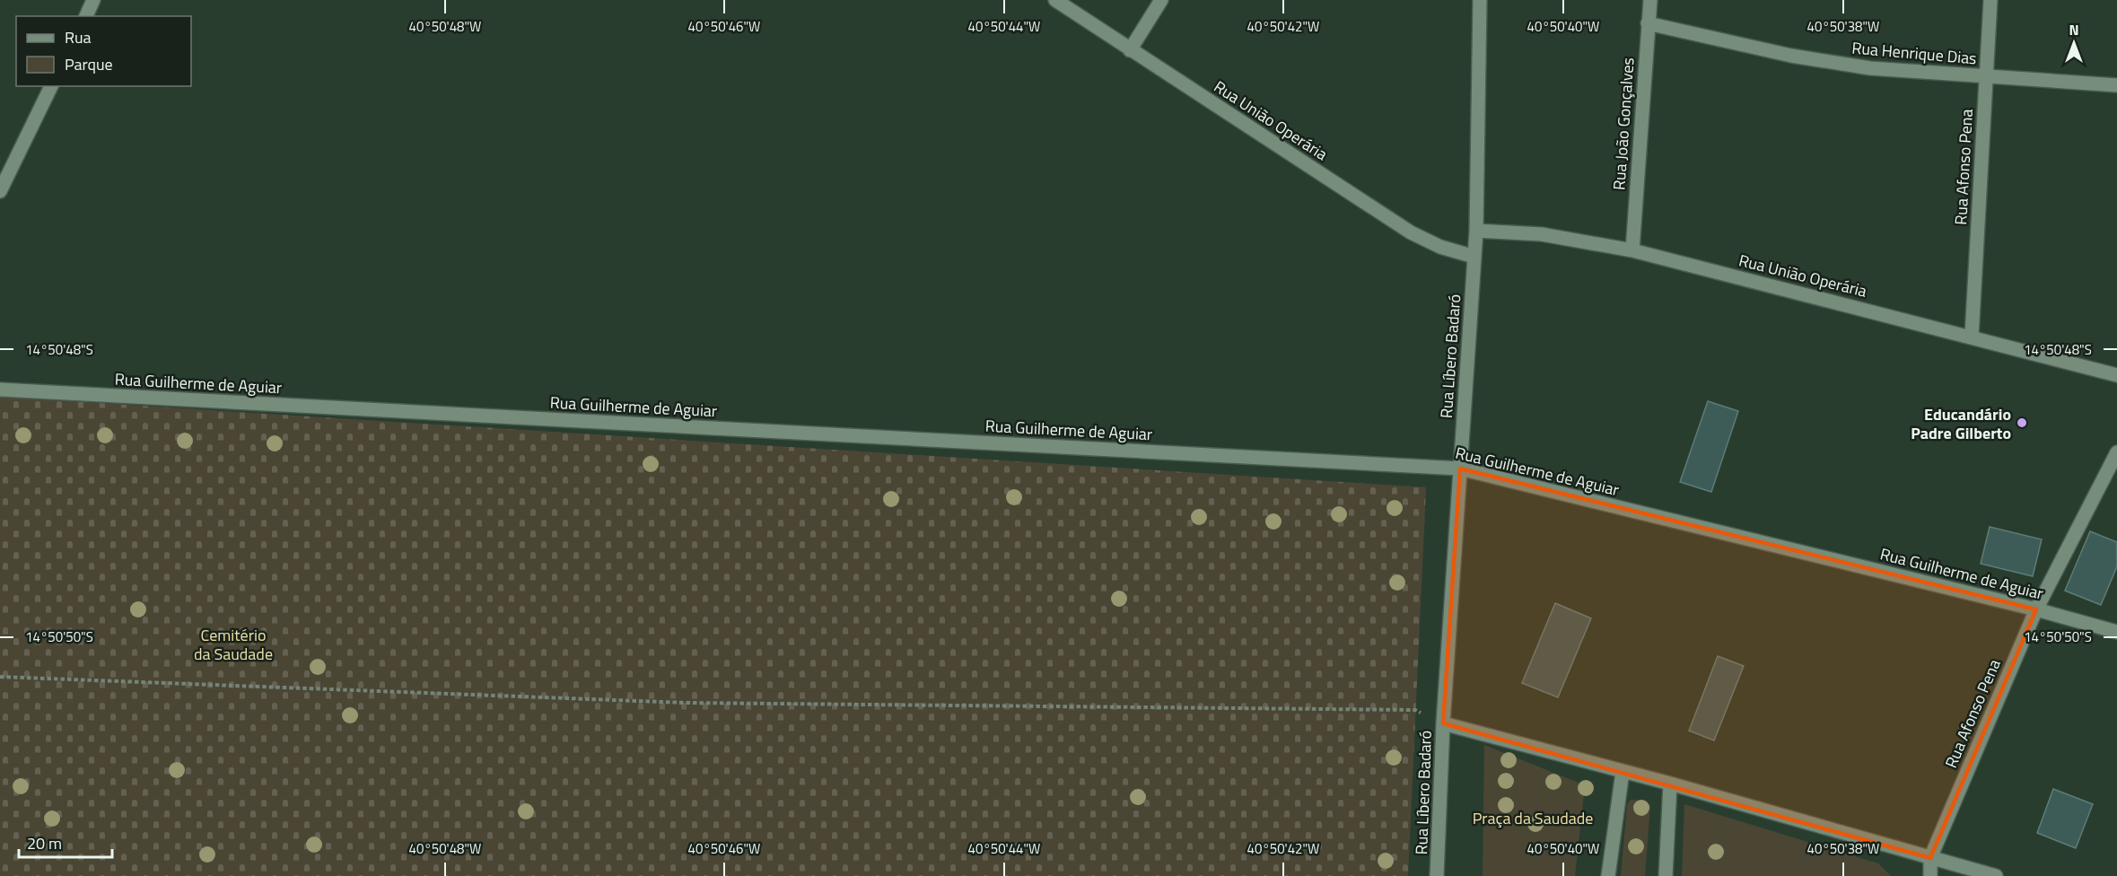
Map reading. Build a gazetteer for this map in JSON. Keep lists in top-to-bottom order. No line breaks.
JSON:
{"streets":{"street":["Rua Henrique Dias","Rua União Operária","Rua João Gonçalves","Rua Afonso Pena","Rua Líbero Badaró","Rua Guilherme de Aguiar"]},"crossings":[["Rua Henrique Dias","Rua João Gonçalves"],["Rua Henrique Dias","Rua Afonso Pena"],["Rua União Operária","Rua João Gonçalves"],["Rua União Operária","Rua Afonso Pena"],["Rua União Operária","Rua Líbero Badaró"],["Rua Afonso Pena","Rua Guilherme de Aguiar"],["Rua Líbero Badaró","Rua Guilherme de Aguiar"]],"parks":["Cemitério da Saudade","Praça da Saudade"],"places":["Educandário Padre Gilberto"],"legend":["Rua","Parque"],"scale_bar":"20 m","north":"top","coordinates":["40°50'48\"W","40°50'46\"W","40°50'44\"W","40°50'42\"W","40°50'40\"W","40°50'38\"W","14°50'48\"S","14°50'50\"S"]}
